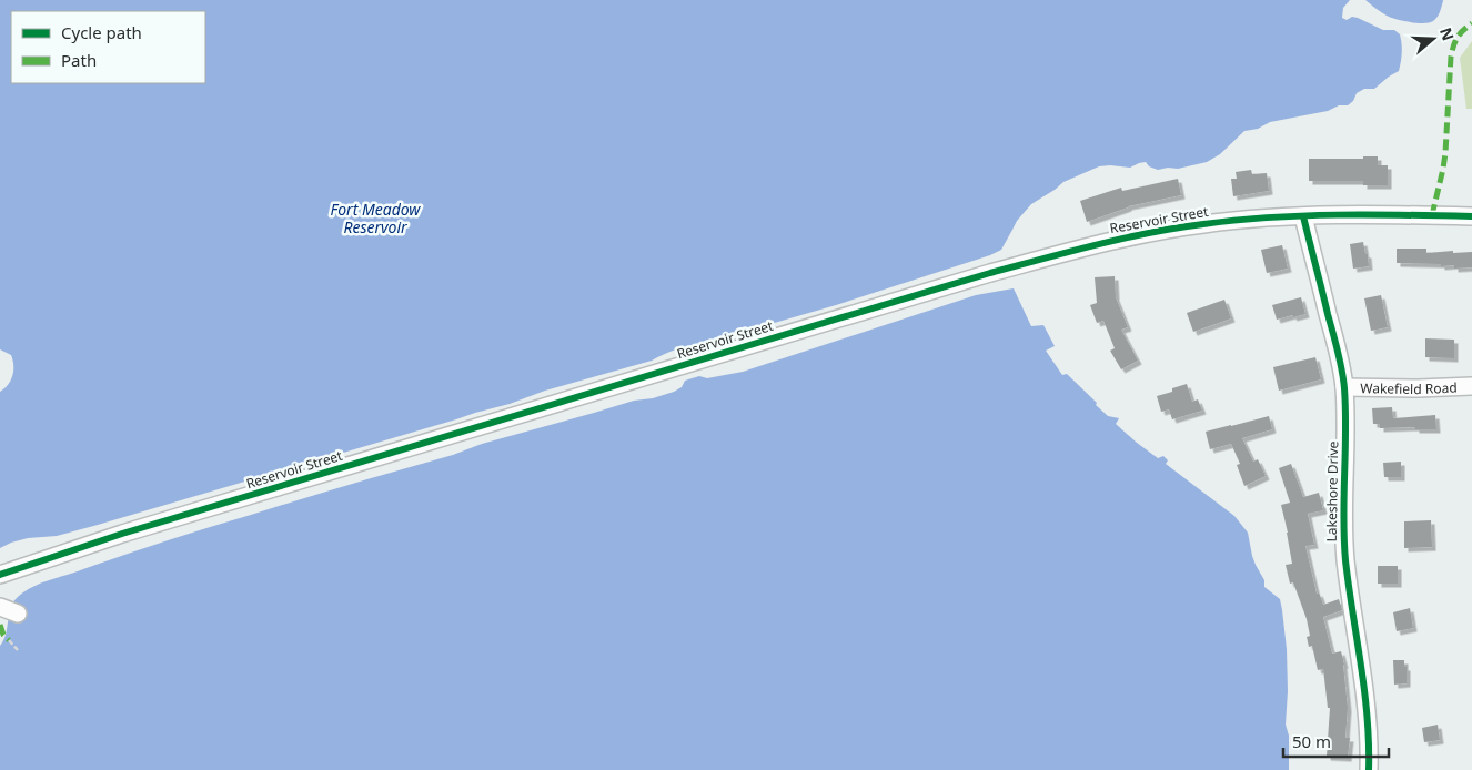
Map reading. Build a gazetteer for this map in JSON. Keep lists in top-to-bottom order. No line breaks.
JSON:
{"streets":{"street":["Reservoir Street","Wakefield Road","Lakeshore Drive"]},"crossings":[["Reservoir Street","Lakeshore Drive"],["Wakefield Road","Lakeshore Drive"]],"water":["Fort Meadow Reservoir"],"legend":["Cycle path","Path"],"scale_bar":"50 m","north":"right"}
